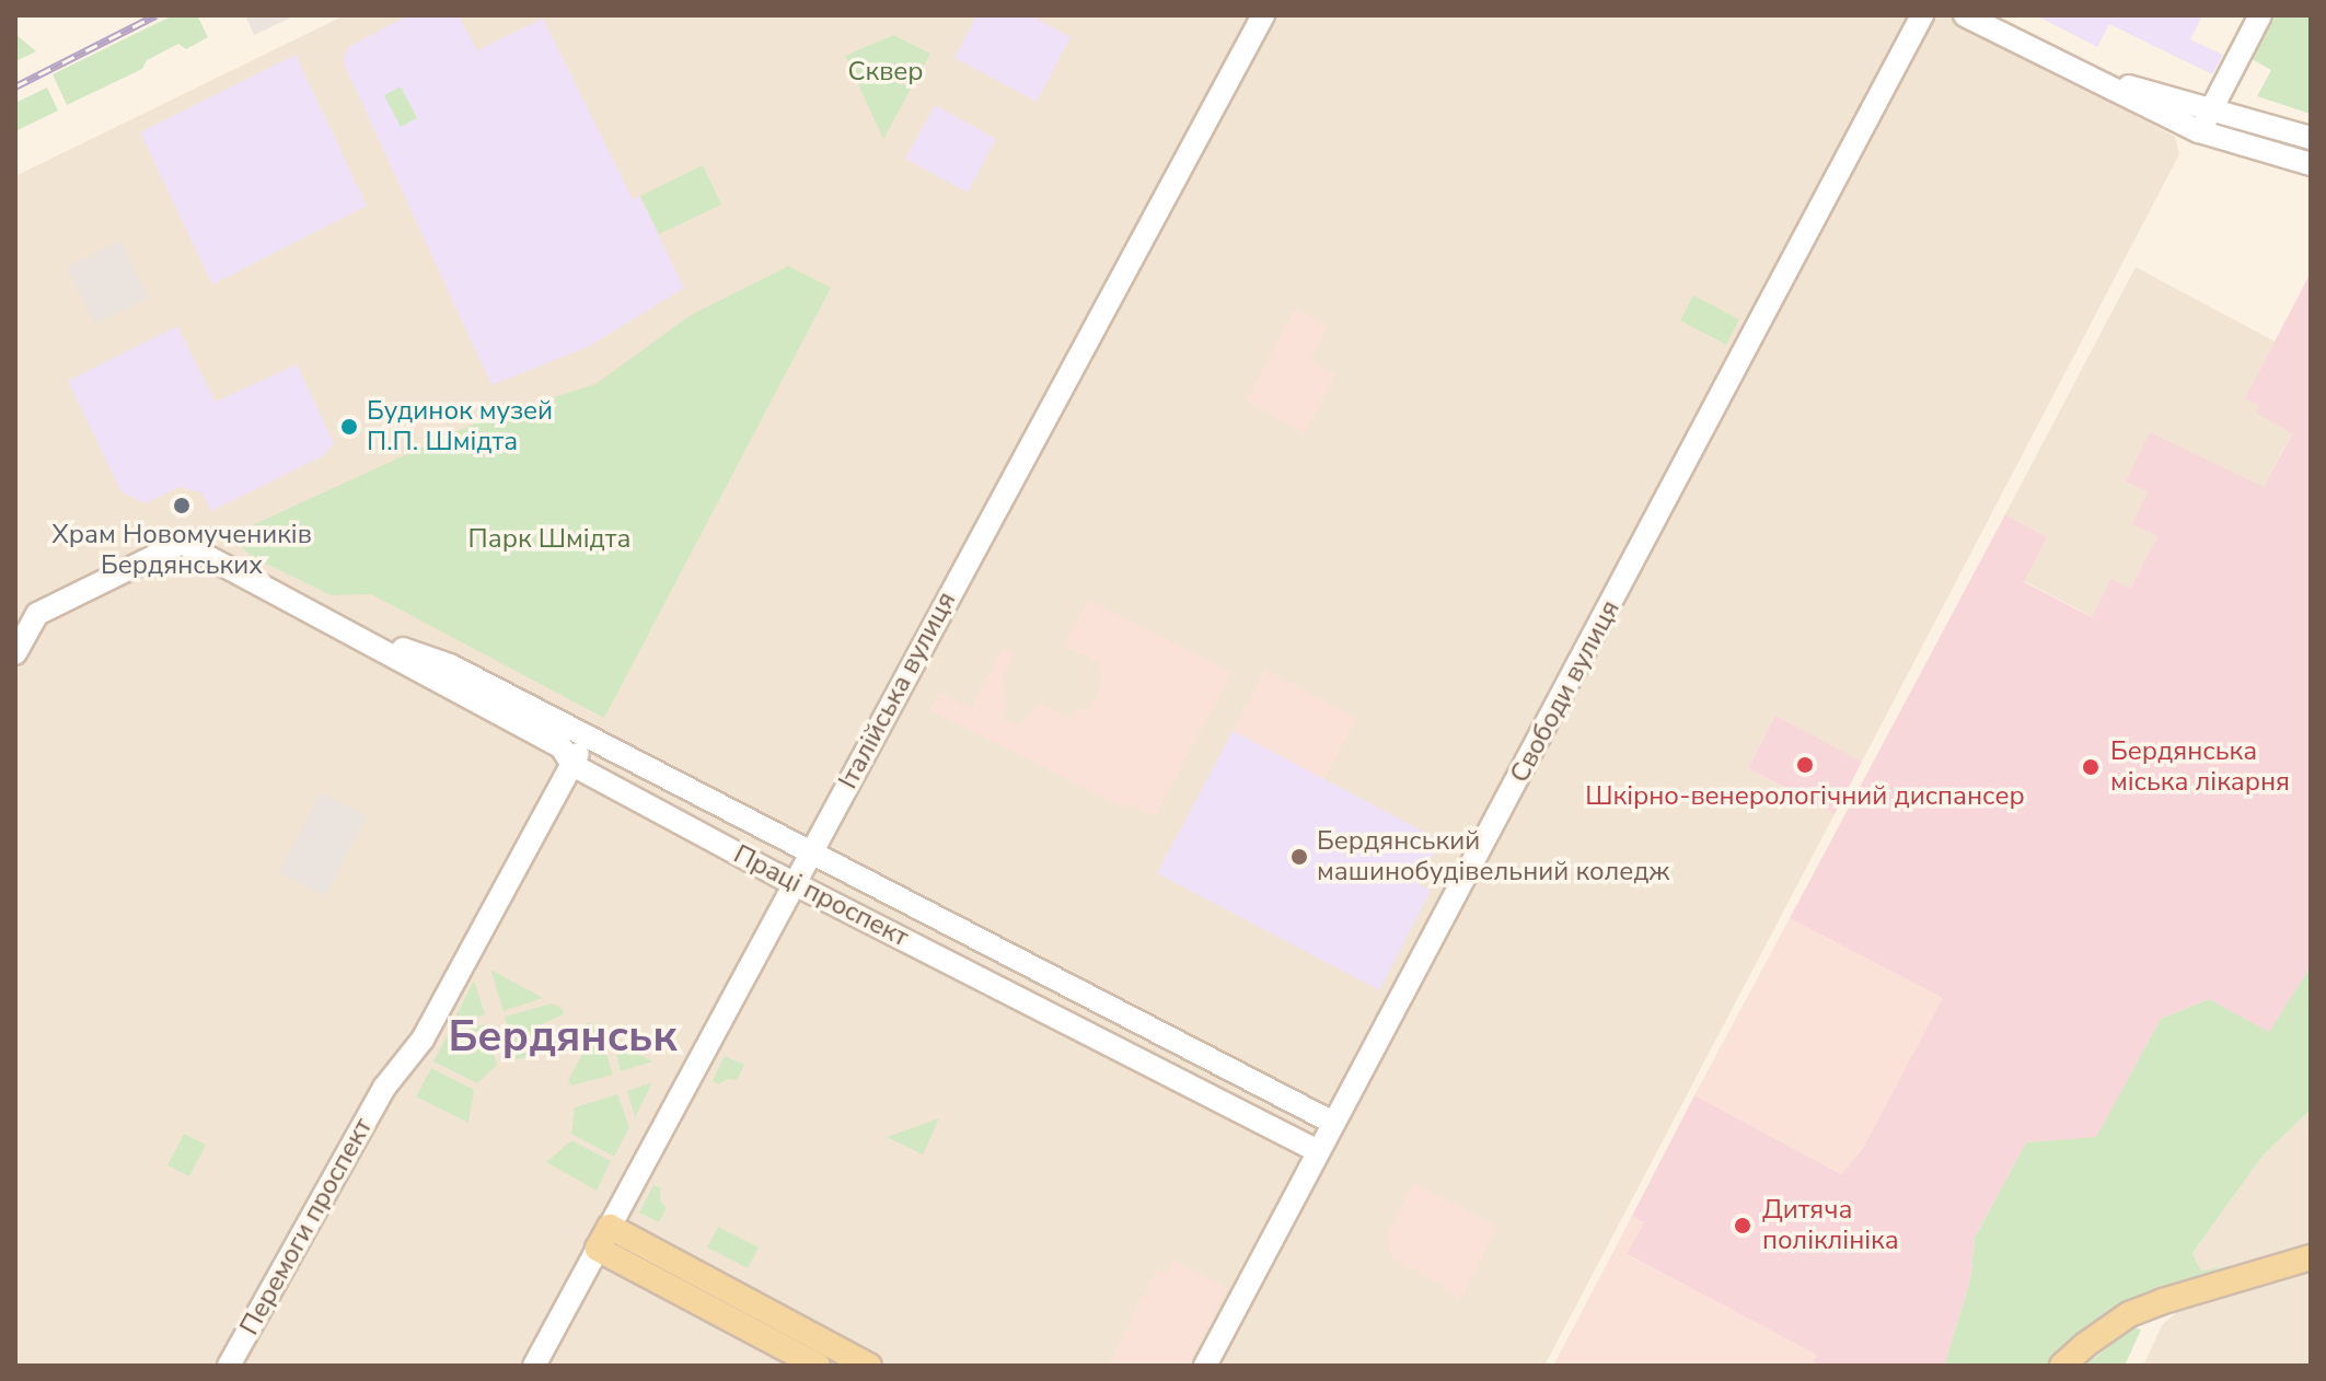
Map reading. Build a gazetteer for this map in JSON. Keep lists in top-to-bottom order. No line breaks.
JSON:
{"streets":{"main road":["Італійська вулиця","Свободи вулиця","Праці проспект","Перемоги проспект"]},"crossings":[["Італійська вулиця","Праці проспект"],["Свободи вулиця","Праці проспект"],["Праці проспект","Перемоги проспект"]],"districts":["Бердянськ"],"parks":["Сквер","Парк Шмідта"],"places":["Будинок музей П.П. Шмідта","Храм Новомучеників Бердянських","Шкірно-венерологічний диспансер","Бердянська міська лікарня","Бердянський машинобудівельний коледж","Дитяча поліклініка"]}
